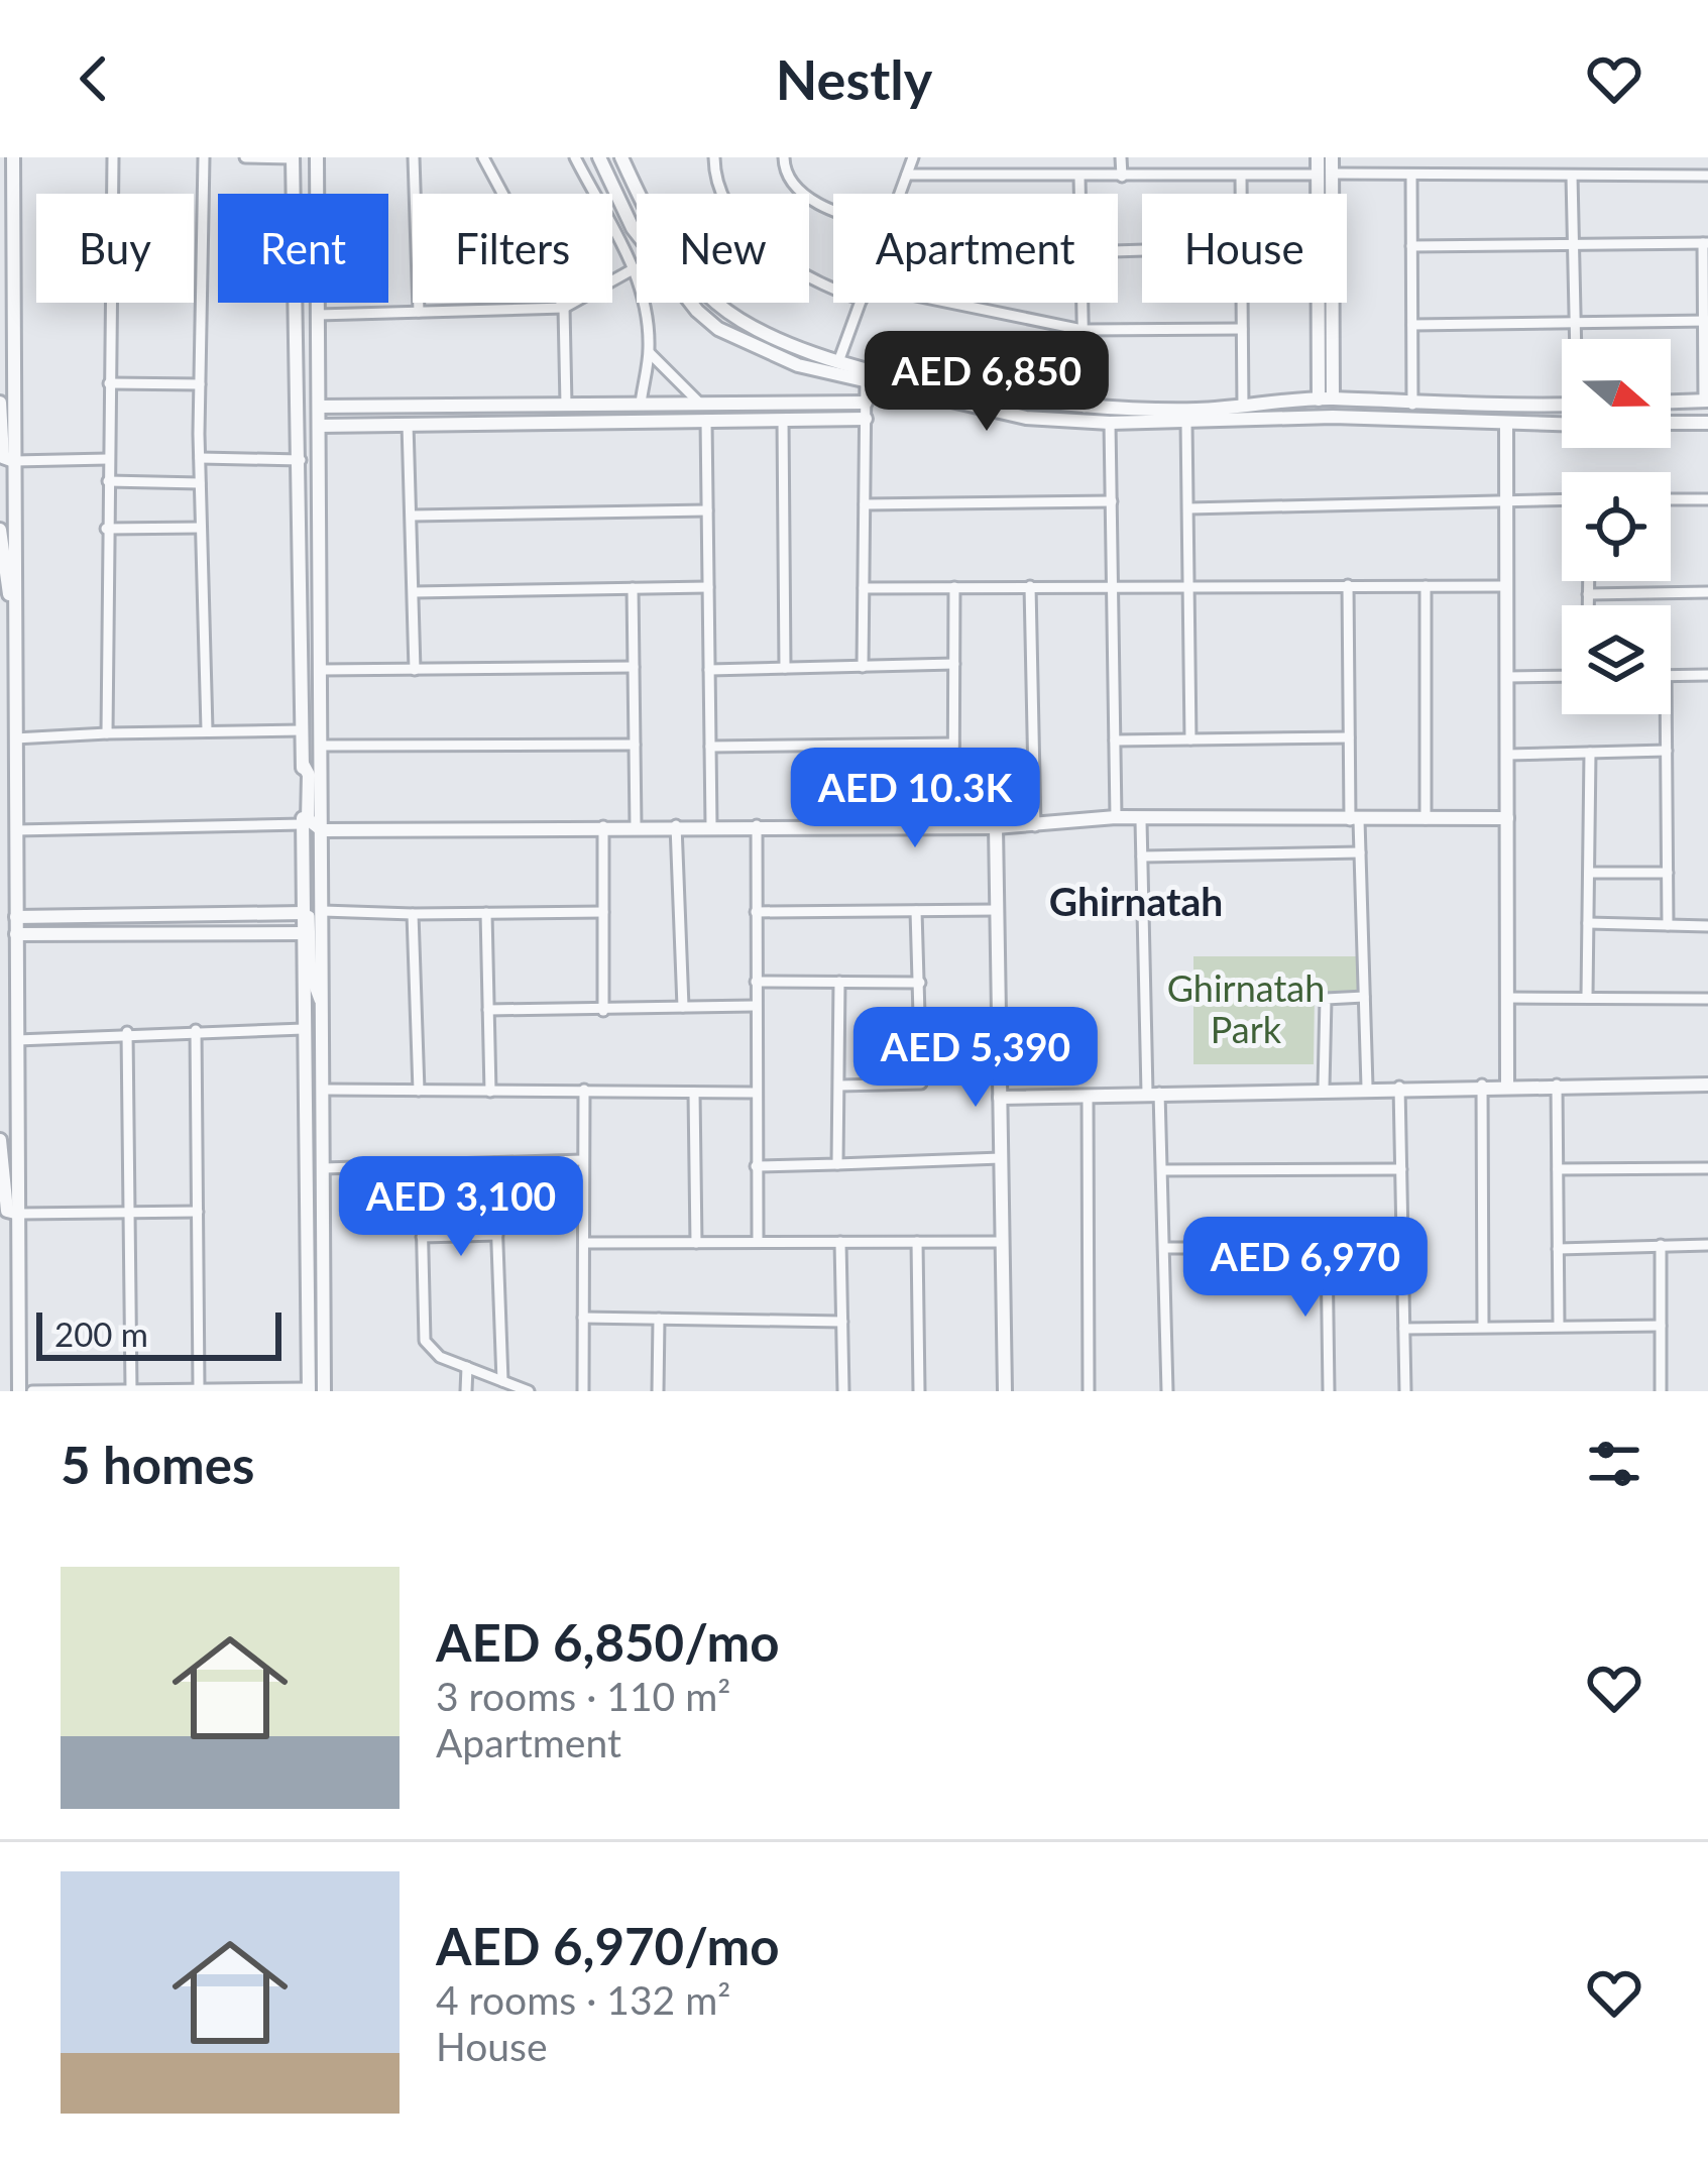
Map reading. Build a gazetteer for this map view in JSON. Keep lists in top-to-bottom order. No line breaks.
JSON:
{"districts":["Ghirnatah"],"parks":["Ghirnatah Park"],"scale_bar":"200 m","north":"right","page":{"header":"Nestly","chip":["Buy","Rent","Filters","New","Apartment","House"],"price":["AED 6,850","AED 10.3K","AED 5,390","AED 3,100","AED 6,970"],"scale":"200 m","heading":"5 homes","list":[{"name":"AED 6,850/mo","note":"3 rooms · 110 m² · Apartment"},{"name":"AED 6,970/mo","note":"4 rooms · 132 m² · House"}]}}
